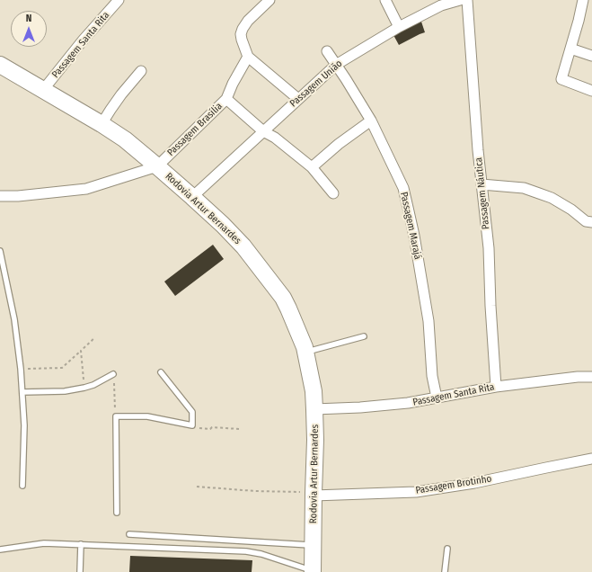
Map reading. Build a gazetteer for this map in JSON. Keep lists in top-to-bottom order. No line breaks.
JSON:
{"streets":{"main road":["Rodovia Artur Bernardes"],"street":["Passagem Santa Rita","Passagem União","Passagem Brasília","Passagem Náutica","Passagem Marajá","Passagem Brotinho"]},"crossings":[["Passagem Santa Rita","Passagem Náutica"],["Passagem Santa Rita","Rodovia Artur Bernardes"],["Passagem Santa Rita","Passagem Marajá"],["Passagem União","Rodovia Artur Bernardes"],["Passagem União","Passagem Marajá"],["Passagem Brasília","Rodovia Artur Bernardes"],["Rodovia Artur Bernardes","Passagem Brotinho"]],"north":"top"}
